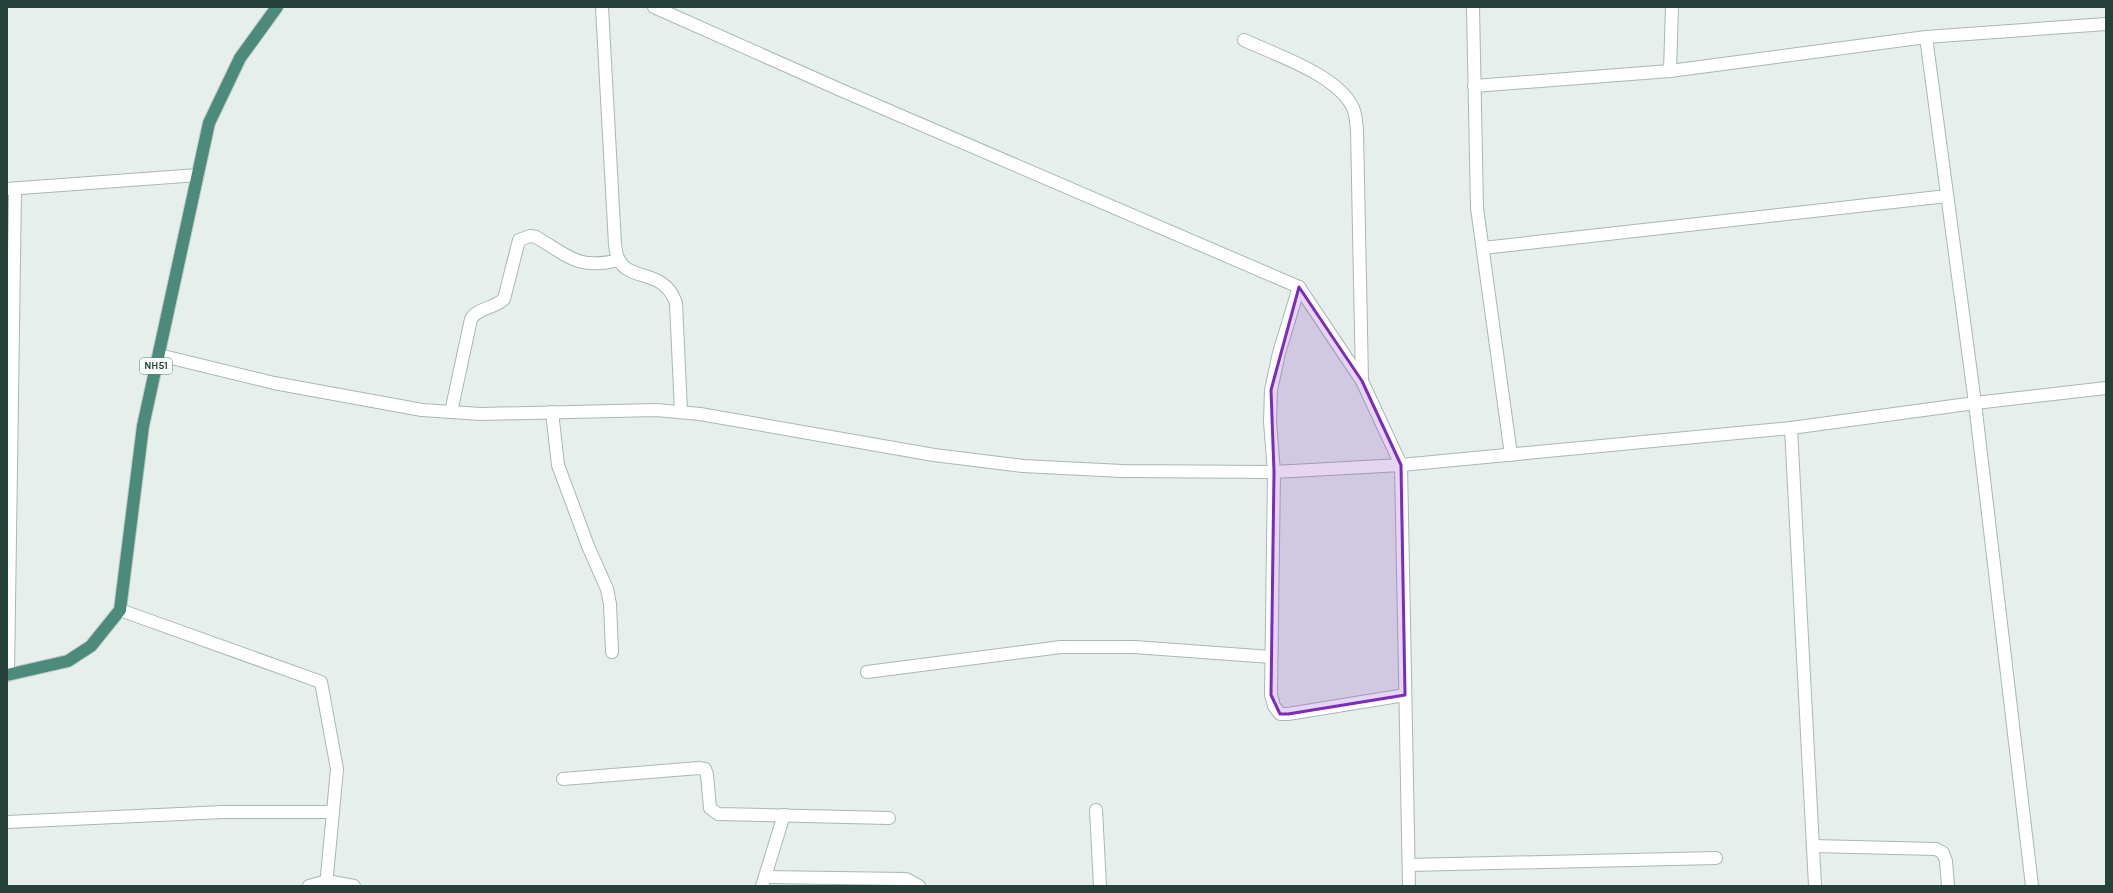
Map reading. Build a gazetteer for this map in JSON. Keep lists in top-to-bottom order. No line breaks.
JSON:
{"streets":{"highway":["NH51"]}}
